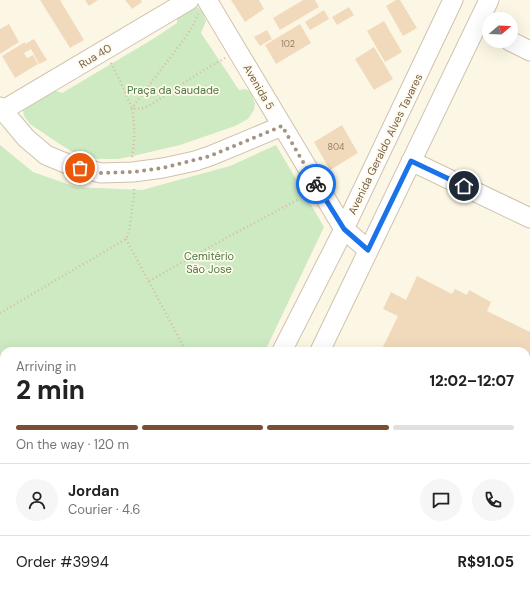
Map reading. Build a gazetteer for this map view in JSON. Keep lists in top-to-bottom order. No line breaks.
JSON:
{"streets":{"street":["Rua 40","Avenida 5","Avenida Geraldo Alves Tavares"]},"crossings":[["Rua 40","Avenida 5"],["Avenida 5","Avenida Geraldo Alves Tavares"]],"parks":["Praça da Saudade","Cemitério São Jose"],"house_numbers":["102","804"],"north":"right","page":{"heading":["2 min","Arriving in","12:02–12:07"],"panel":["Jordan","Courier · 4.6","Order #3994","R$91.05"],"bar":"On the way · 120 m"}}
